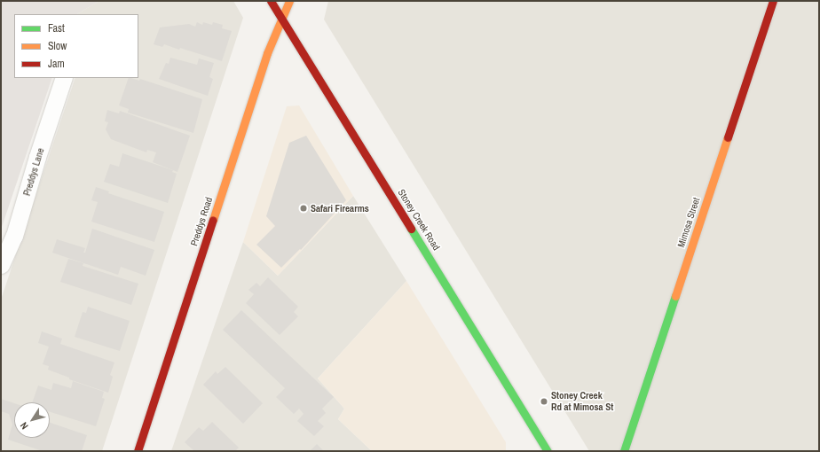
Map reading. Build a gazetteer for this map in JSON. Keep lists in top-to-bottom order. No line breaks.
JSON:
{"streets":{"main road":["Stoney Creek Road","Preddys Road","Mimosa Street"],"street":["Preddys Lane"]},"crossings":[["Stoney Creek Road","Preddys Road"]],"places":["Safari Firearms","Stoney Creek Rd at Mimosa St"],"legend":["Fast","Slow","Jam"],"north":"bottom left"}
